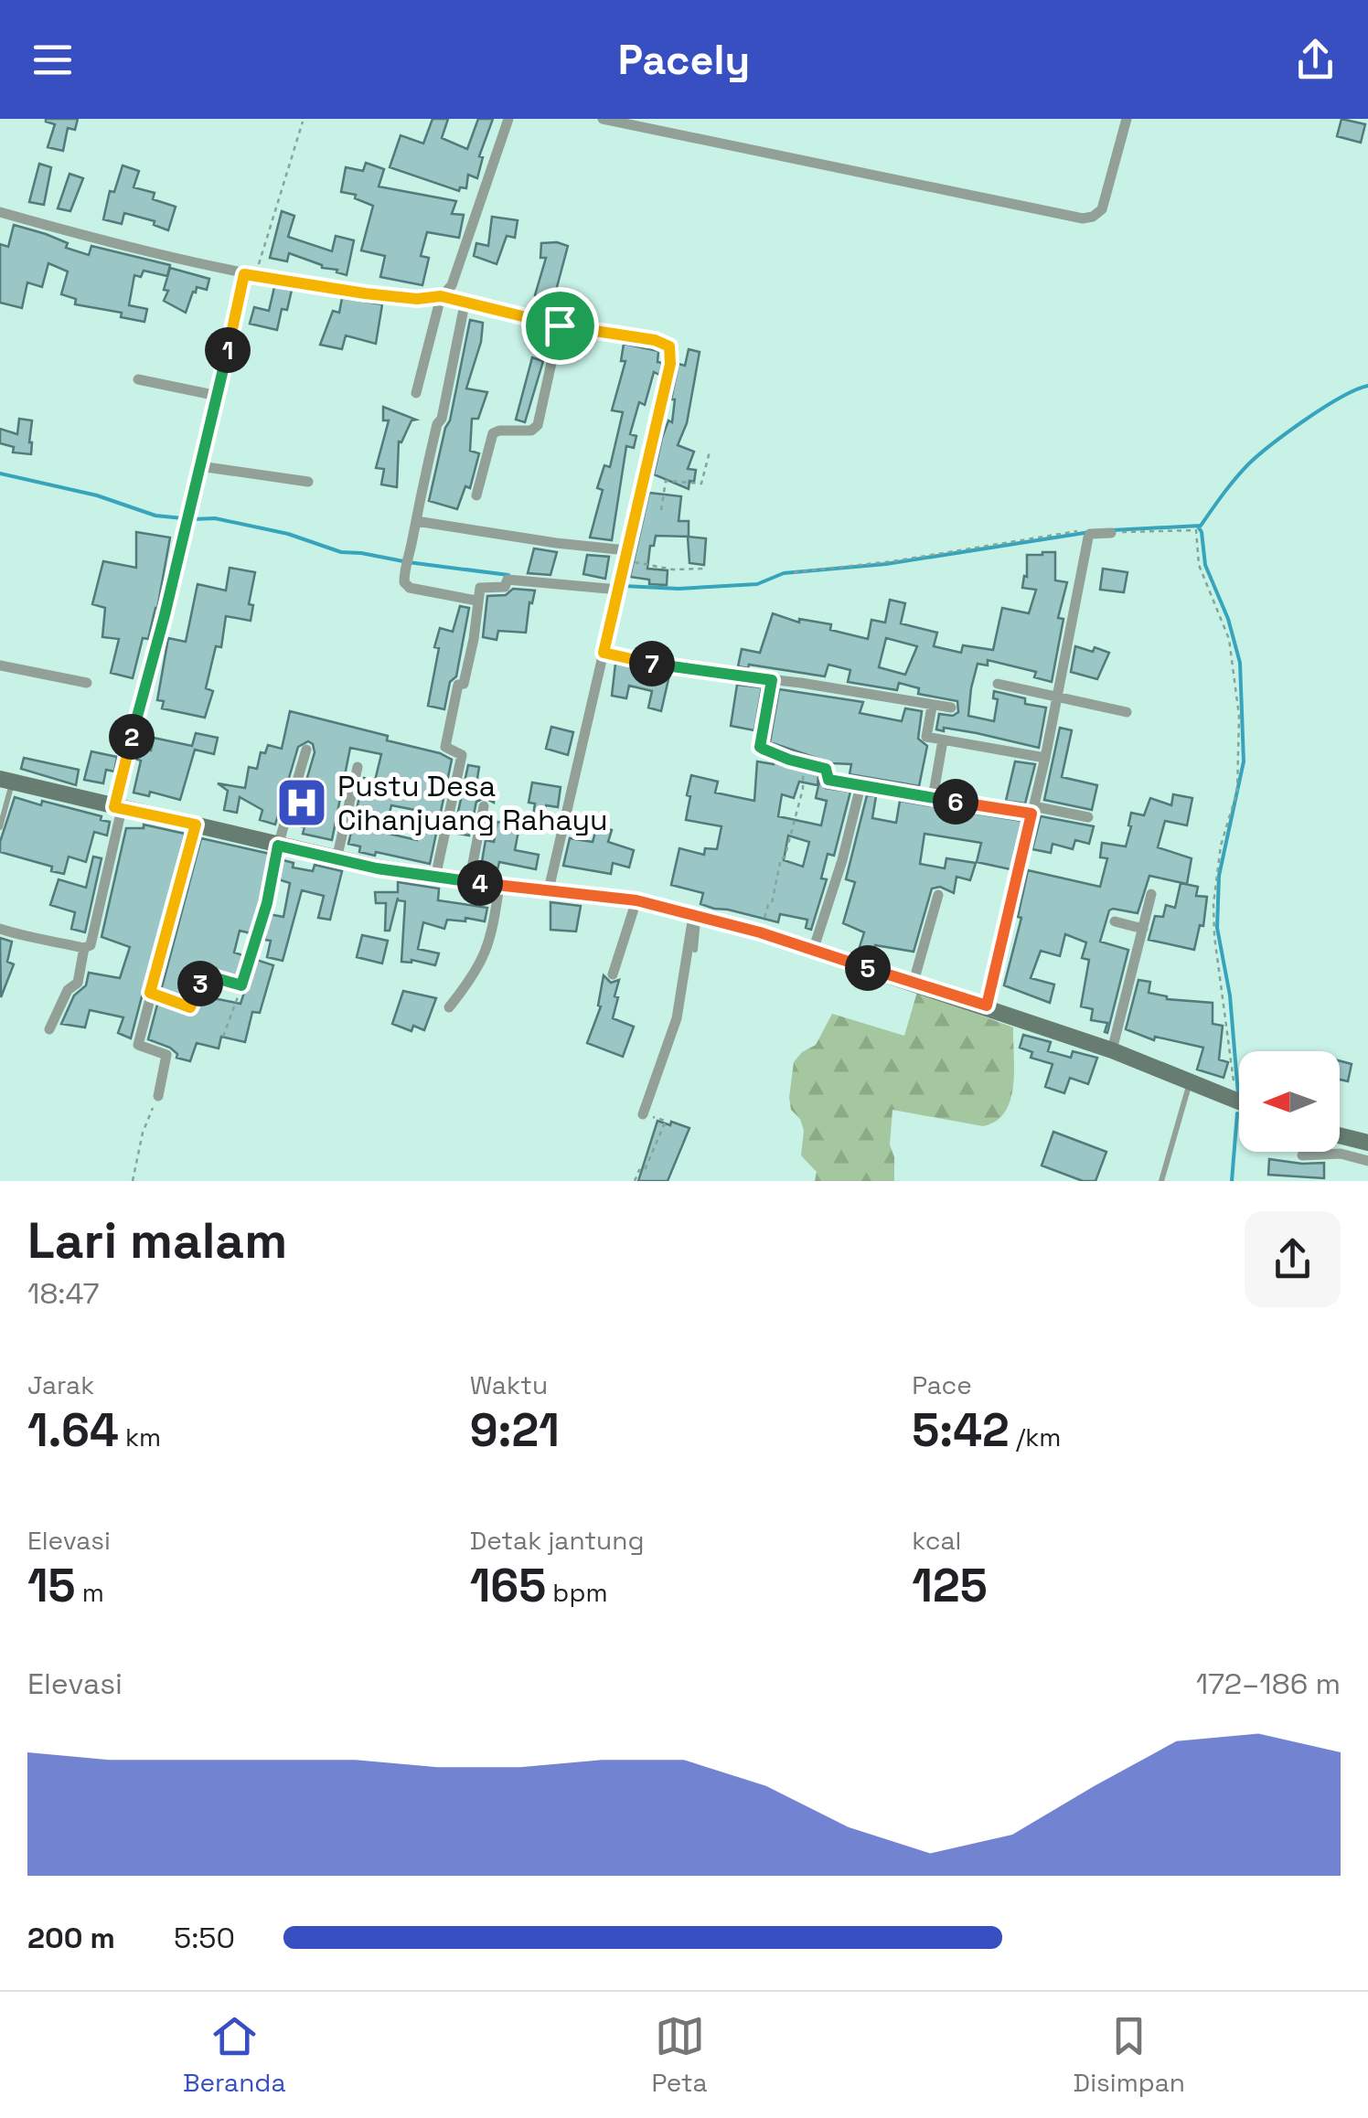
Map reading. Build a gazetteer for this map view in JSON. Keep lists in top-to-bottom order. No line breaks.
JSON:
{"places":{"hospital":["Pustu Desa Cihanjuang Rahayu"]},"north":"left","page":{"header":"Pacely","pins":["1","7","2","6","4","5","3"],"heading":["Lari malam","18:47"],"stats":[["Jarak","1.64 km"],["Waktu","9:21"],["Pace","5:42 /km"],["Elevasi","15 m"],["Detak jantung","165 bpm"],["kcal","125"]],"chart":["Elevasi","172–186 m"],"list":[{"name":"200 m","note":"5:50"}],"tabs":["Beranda","Peta","Disimpan"]}}
